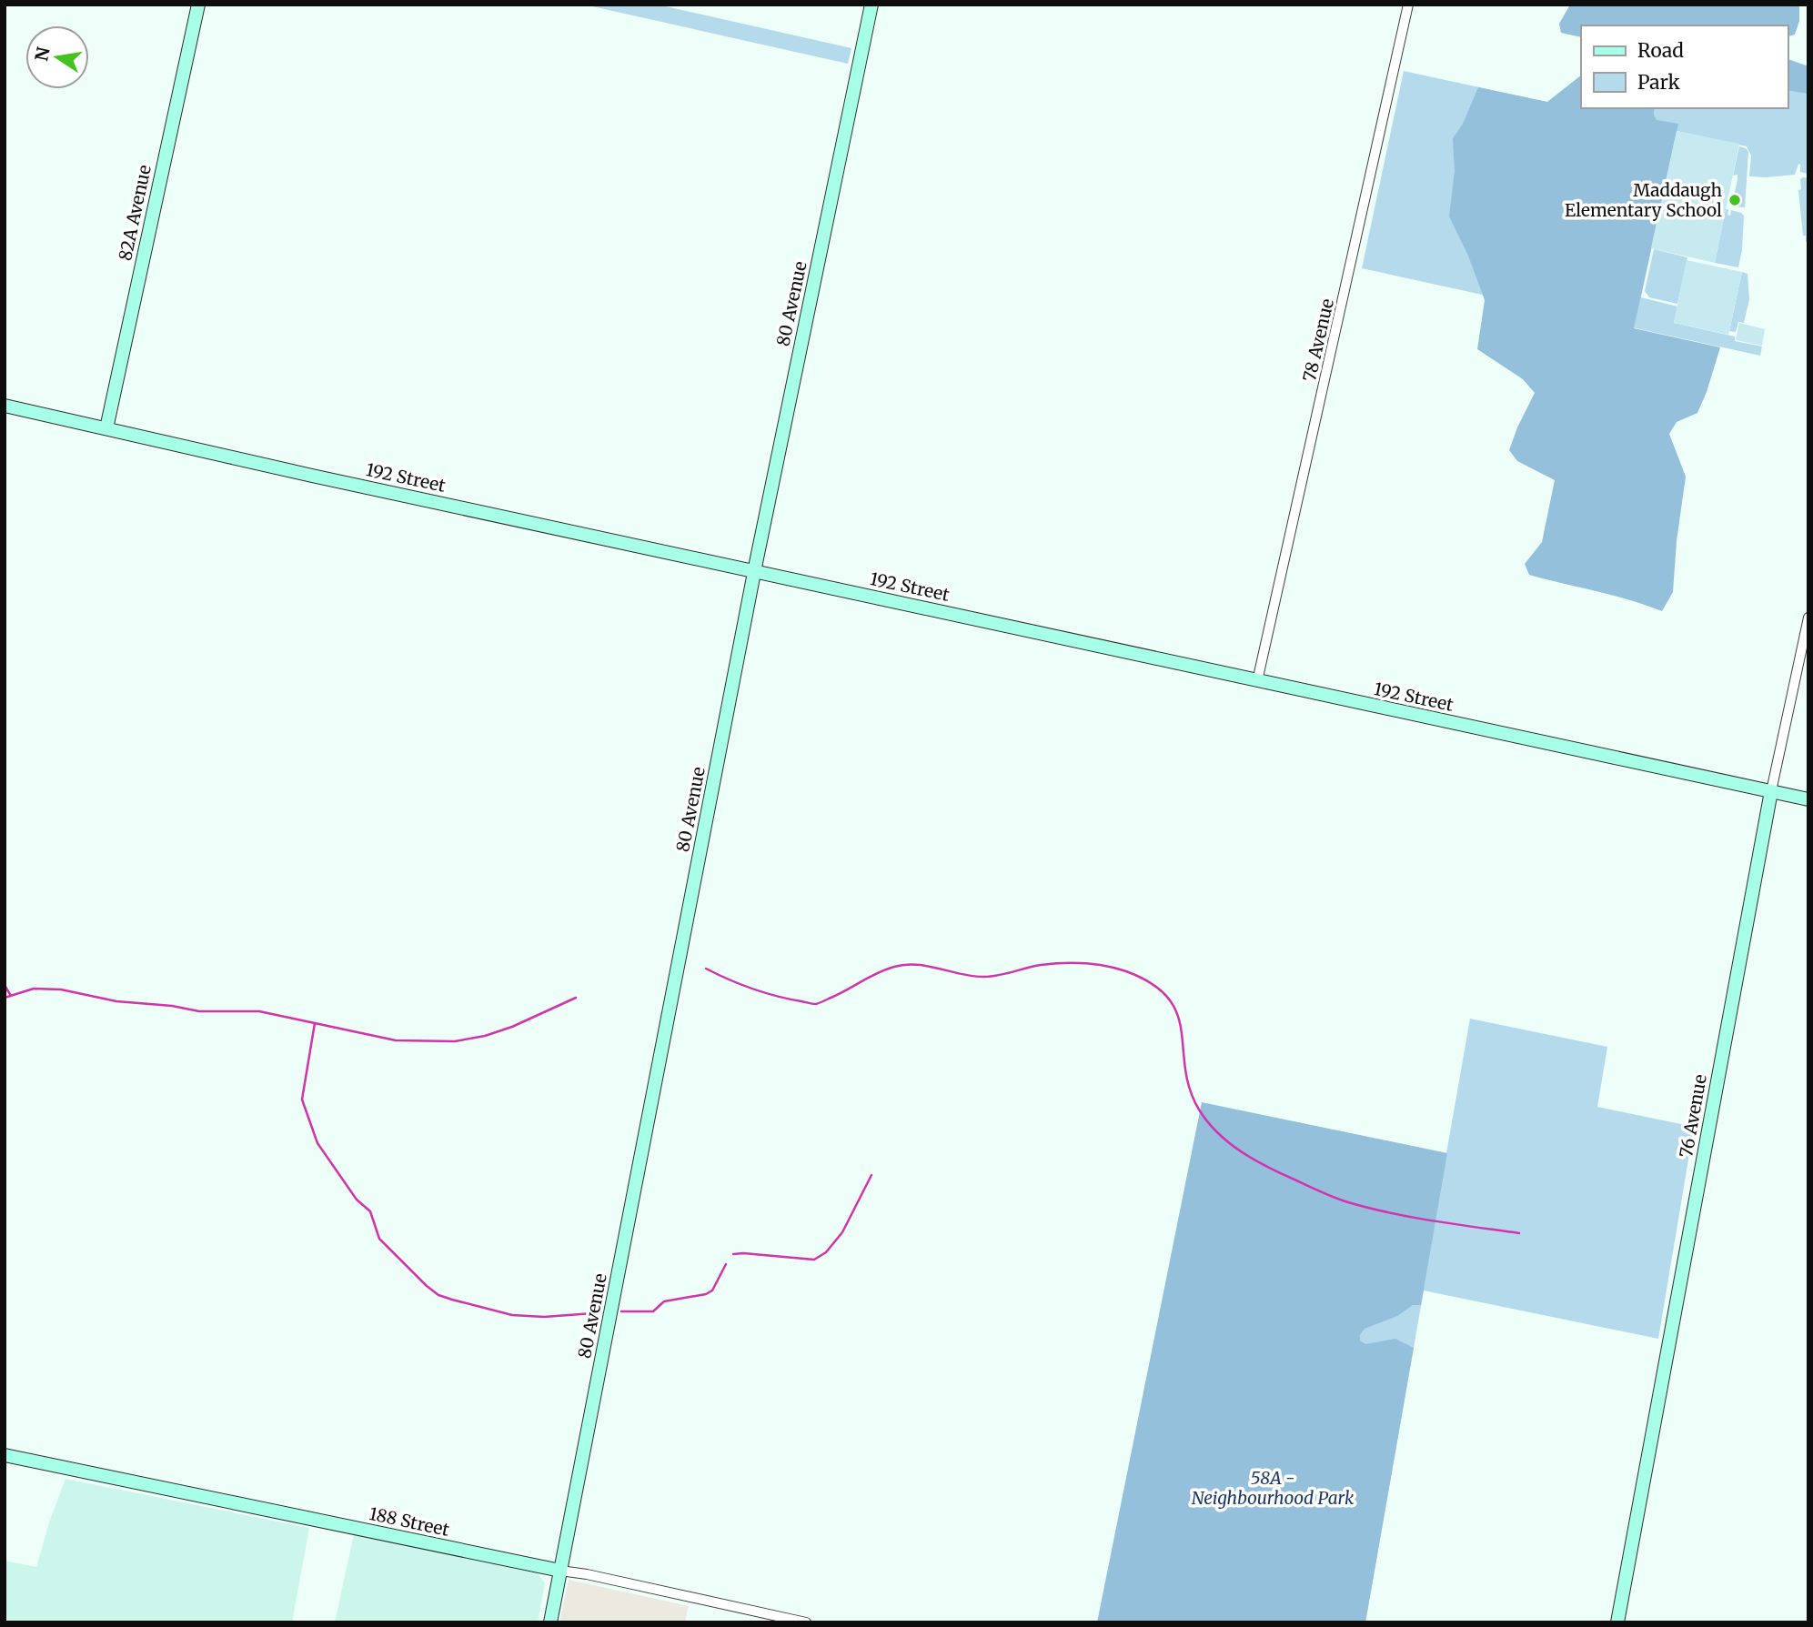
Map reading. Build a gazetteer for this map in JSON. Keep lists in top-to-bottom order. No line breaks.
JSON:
{"streets":{"main road":["82A Avenue","80 Avenue","192 Street","76 Avenue","188 Street"],"street":["78 Avenue"]},"crossings":[["82A Avenue","192 Street"],["80 Avenue","192 Street"],["80 Avenue","188 Street"],["78 Avenue","192 Street"],["192 Street","76 Avenue"]],"parks":["58A - Neighbourhood Park"],"places":["Maddaugh Elementary School"],"legend":["Road","Park"],"north":"left"}
